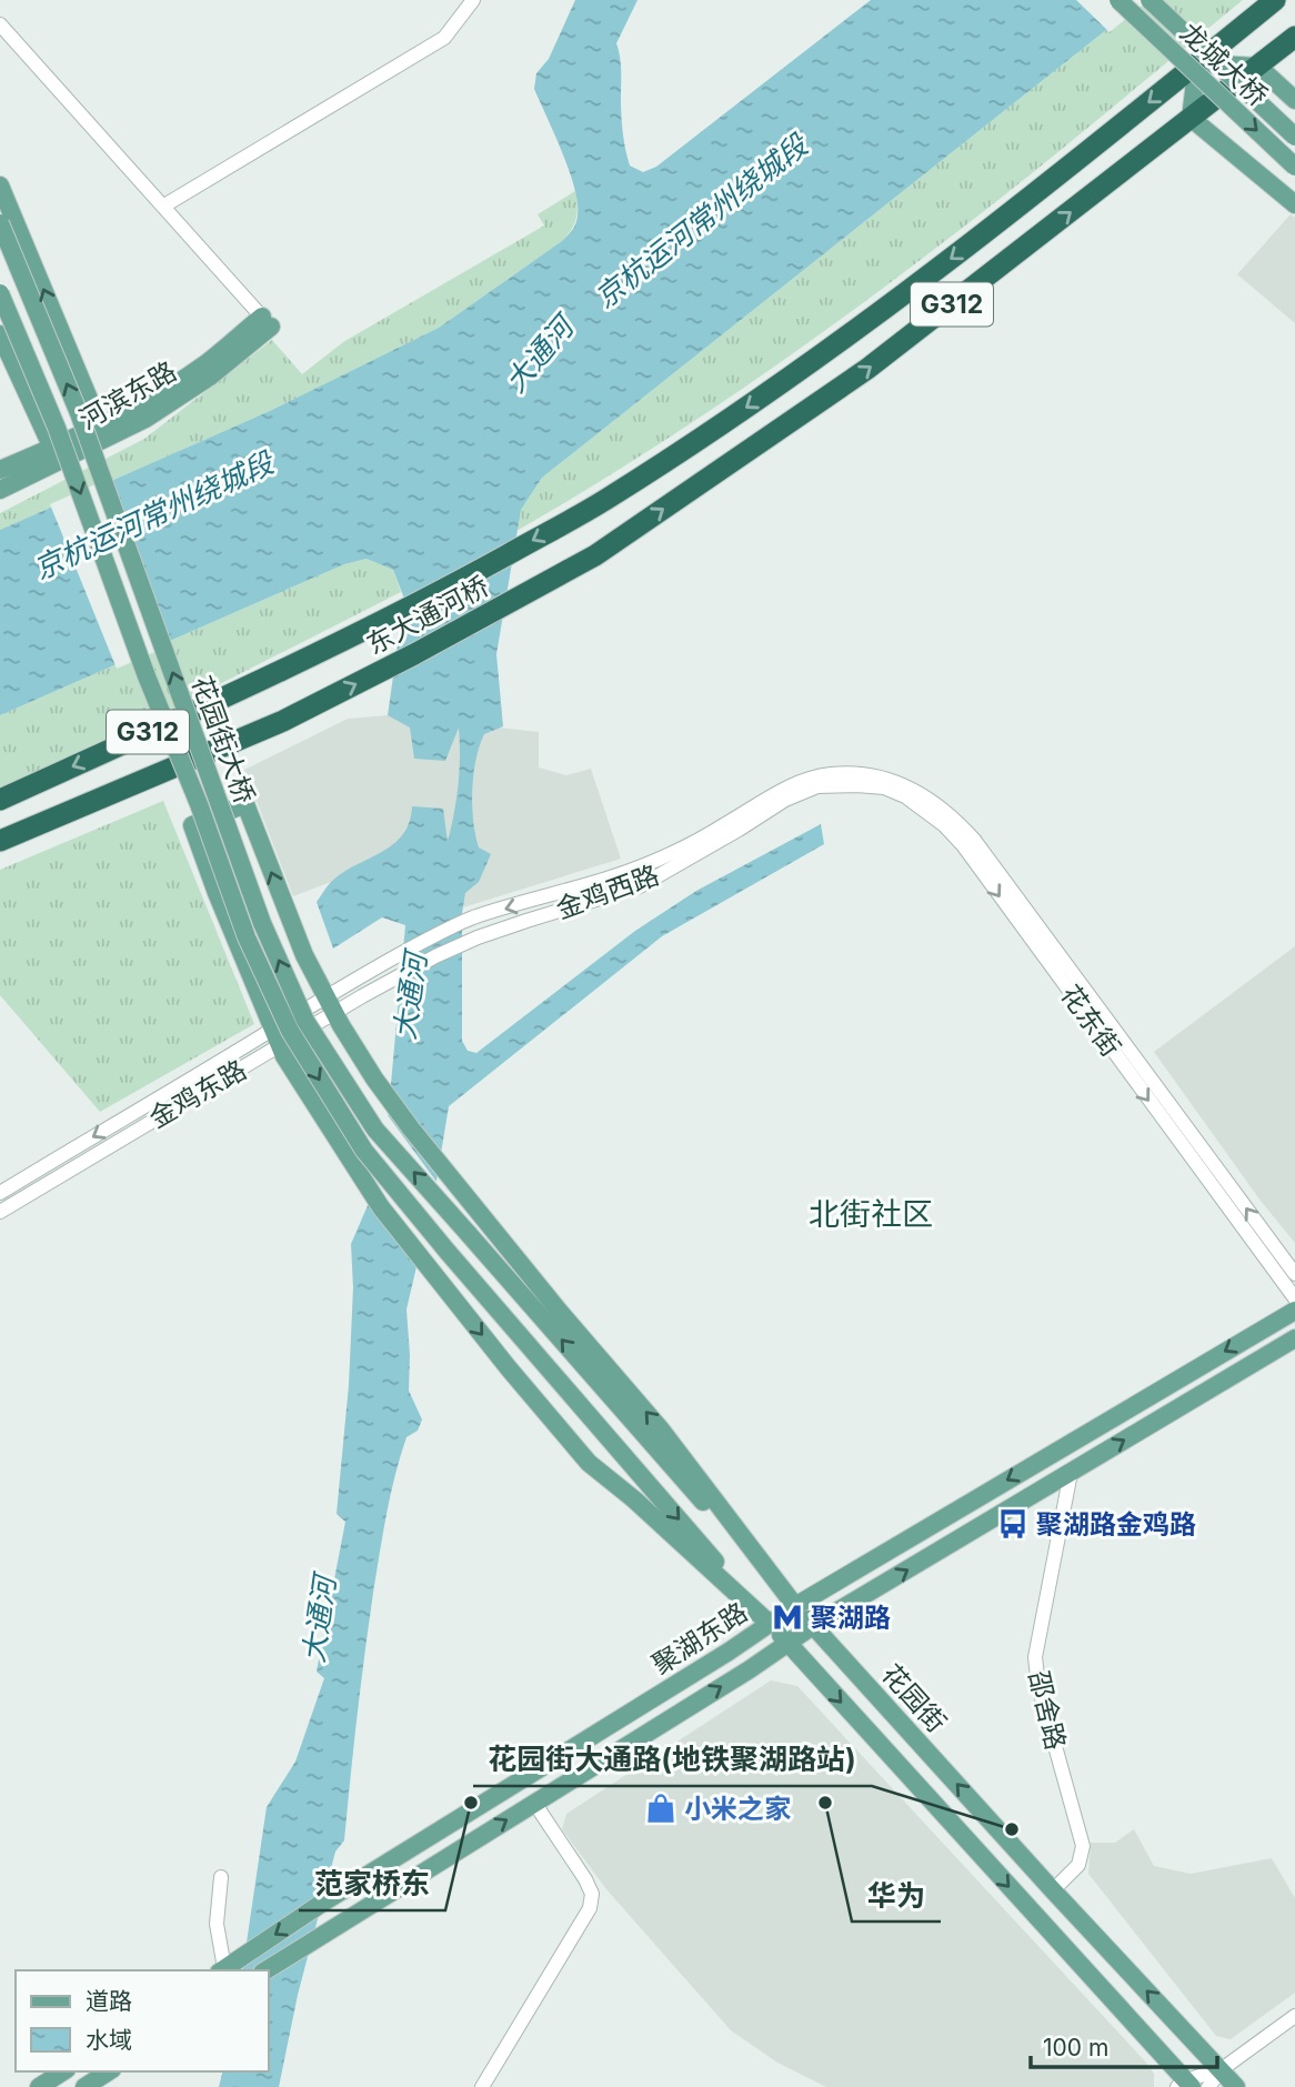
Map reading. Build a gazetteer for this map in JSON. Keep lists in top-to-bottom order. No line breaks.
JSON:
{"streets":{"highway":["G312","东大通河桥"],"main road":["龙城大桥","河滨东路","花园街大桥","聚湖东路","花园街"],"street":["金鸡西路","花东街","金鸡东路","邵舍路"]},"crossings":[["G312","东大通河桥"],["花园街大桥","花园街"],["金鸡西路","花东街"],["金鸡西路","金鸡东路"],["聚湖东路","花园街"],["聚湖东路","邵舍路"],["花园街","邵舍路"]],"districts":["北街社区"],"water":["京杭运河常州绕城段","大通河"],"places":{"bus stop":["聚湖路金鸡路"],"metro station":["聚湖路"],"other":["范家桥东","华为","花园街大通路(地铁聚湖路站)"],"shop":["小米之家"]},"legend":["道路","水域"],"scale_bar":"100 m"}
